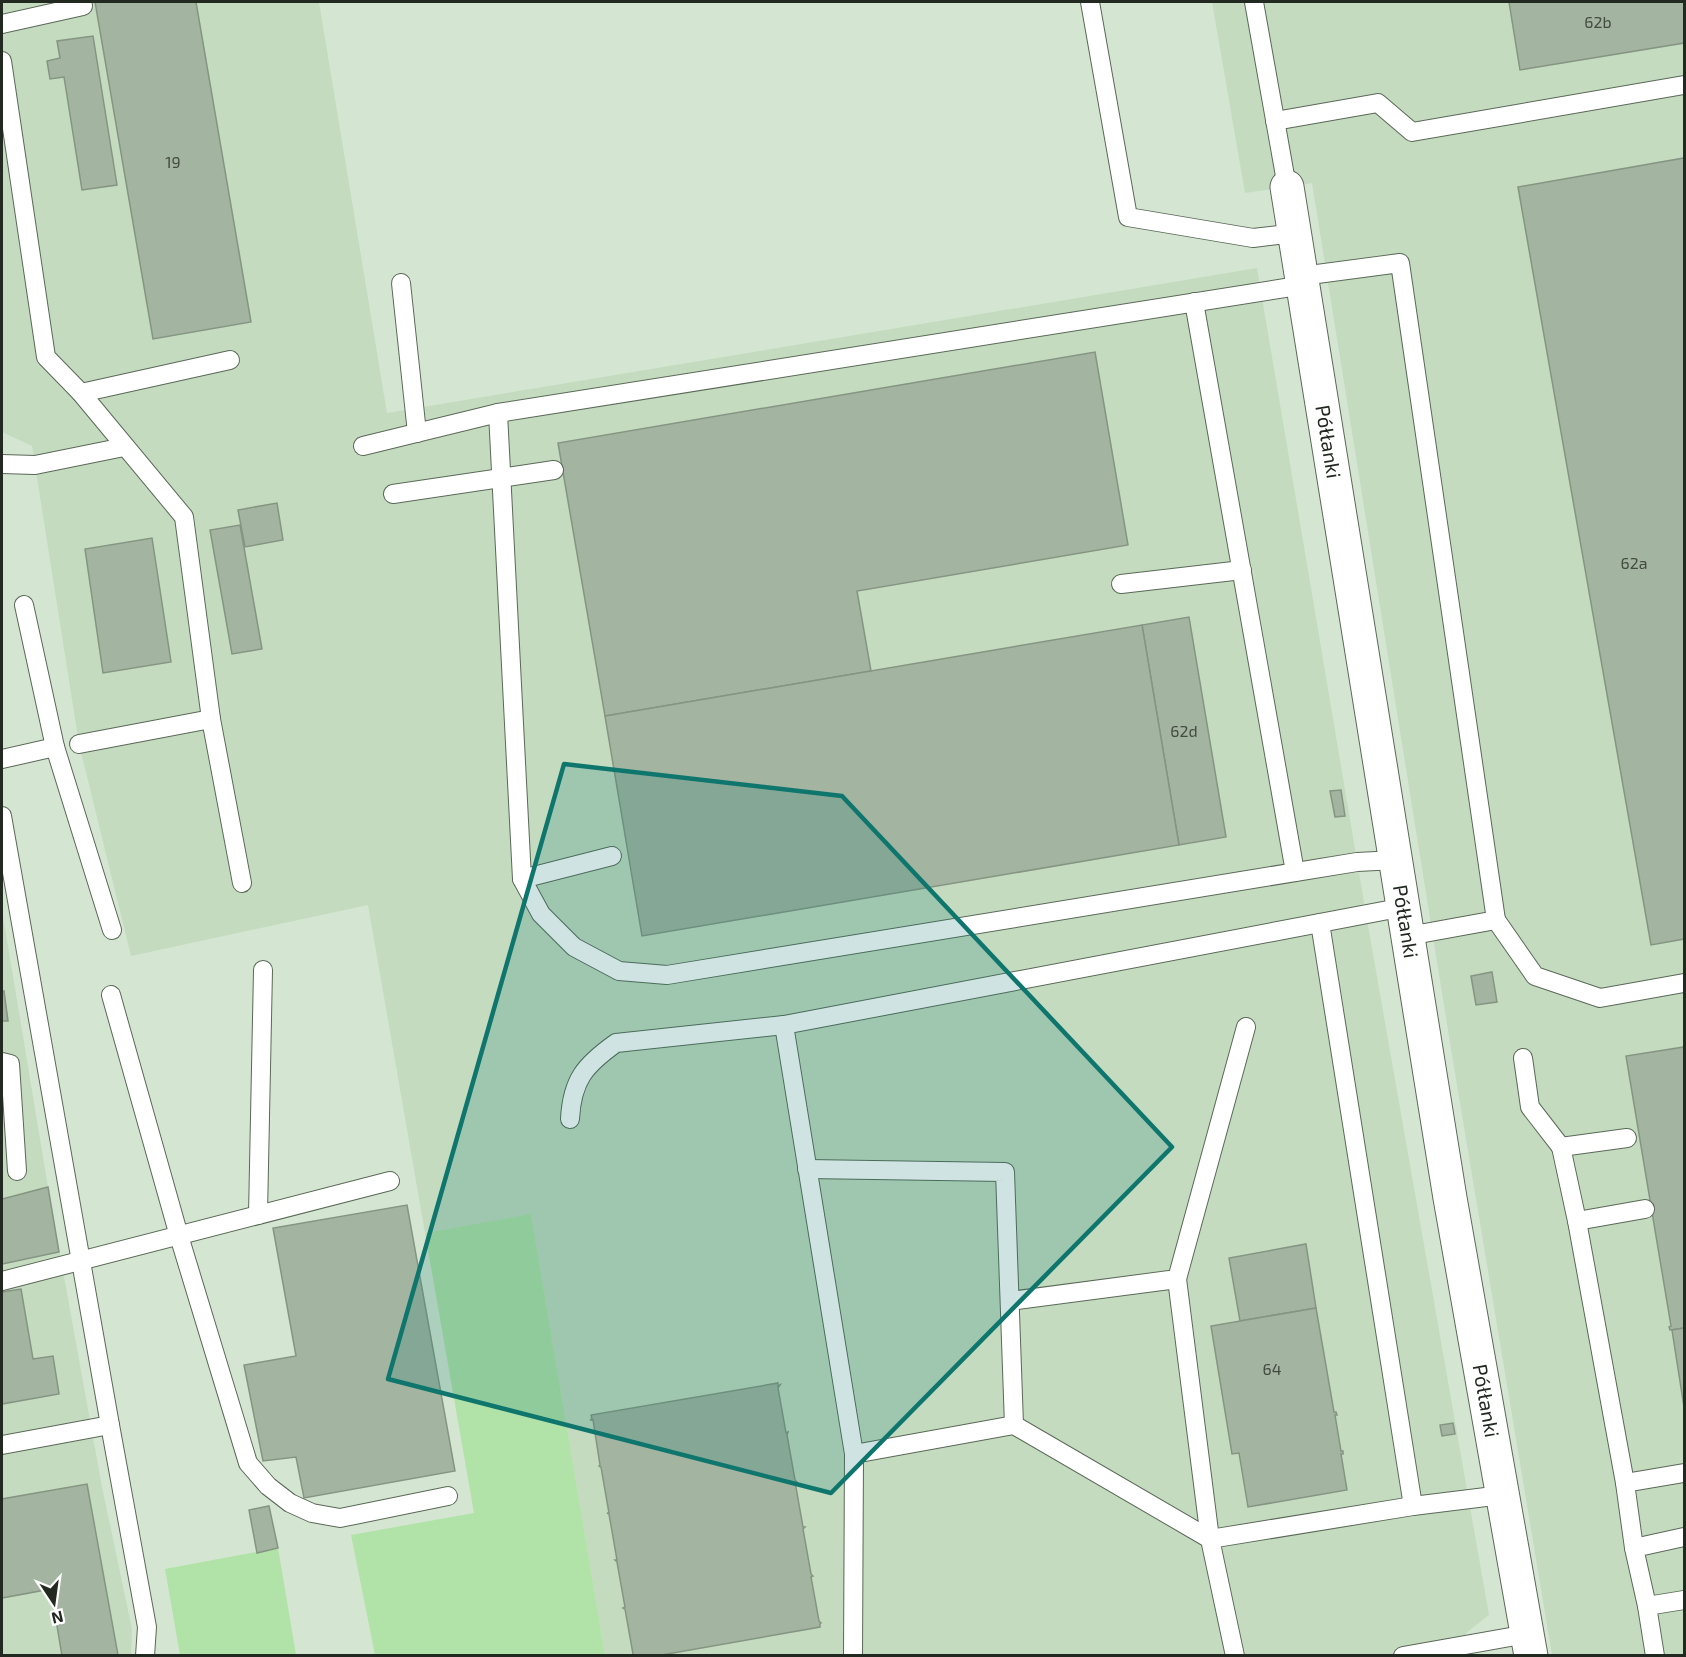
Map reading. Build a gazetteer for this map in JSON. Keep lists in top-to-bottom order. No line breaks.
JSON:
{"streets":{"street":["Półłanki"]},"house_numbers":["62b","19","62a","62d","64"],"north":"bottom"}
